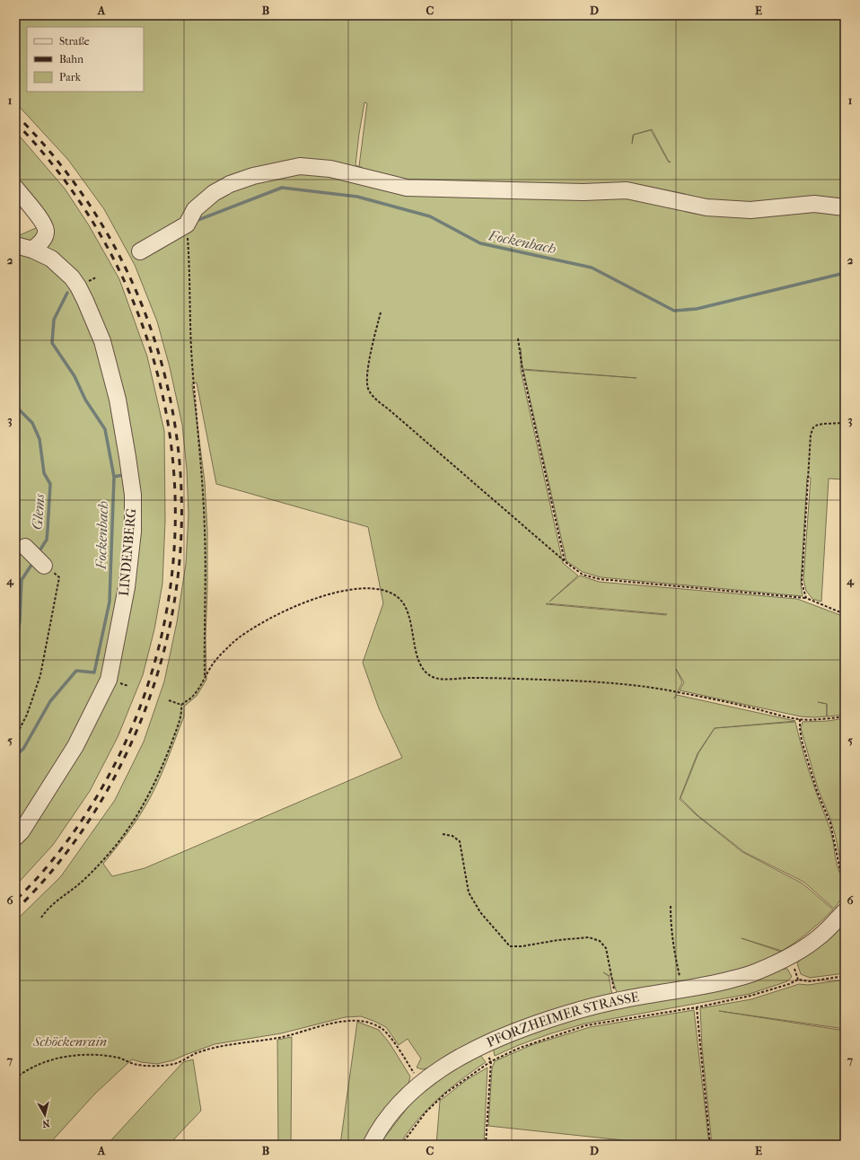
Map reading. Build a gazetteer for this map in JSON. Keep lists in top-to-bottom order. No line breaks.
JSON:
{"streets":{"street":["LINDENBERG","PFORZHEIMER STRASSE"]},"water":["Fockenbach","Glems"],"parks":["Schöckenrain"],"legend":["Straße","Bahn","Park"],"north":"bottom","grid":{"columns":["A","B","C","D","E"],"rows":["1","2","3","4","5","6","7"]}}
